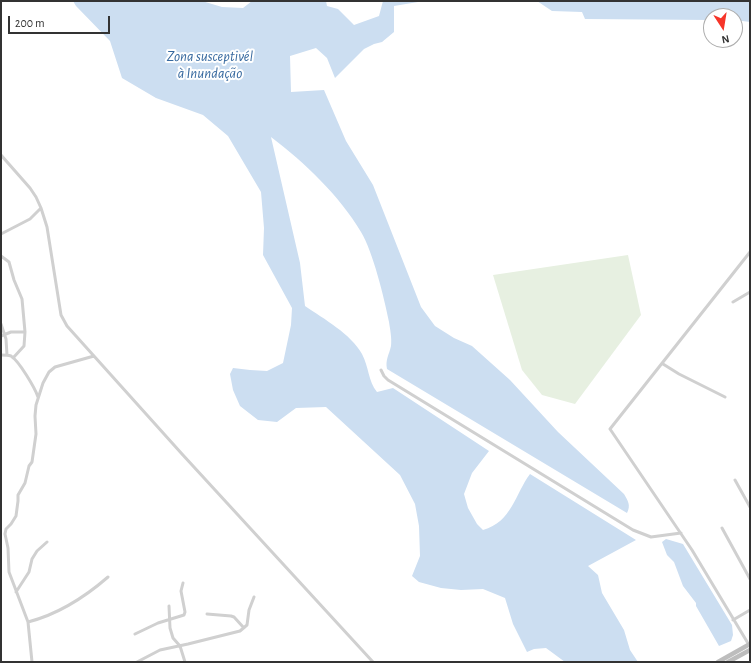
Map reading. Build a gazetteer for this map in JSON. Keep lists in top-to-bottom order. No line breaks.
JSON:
{"water":["Zona susceptivél à Inundação"],"scale_bar":"200 m","north":"bottom"}
